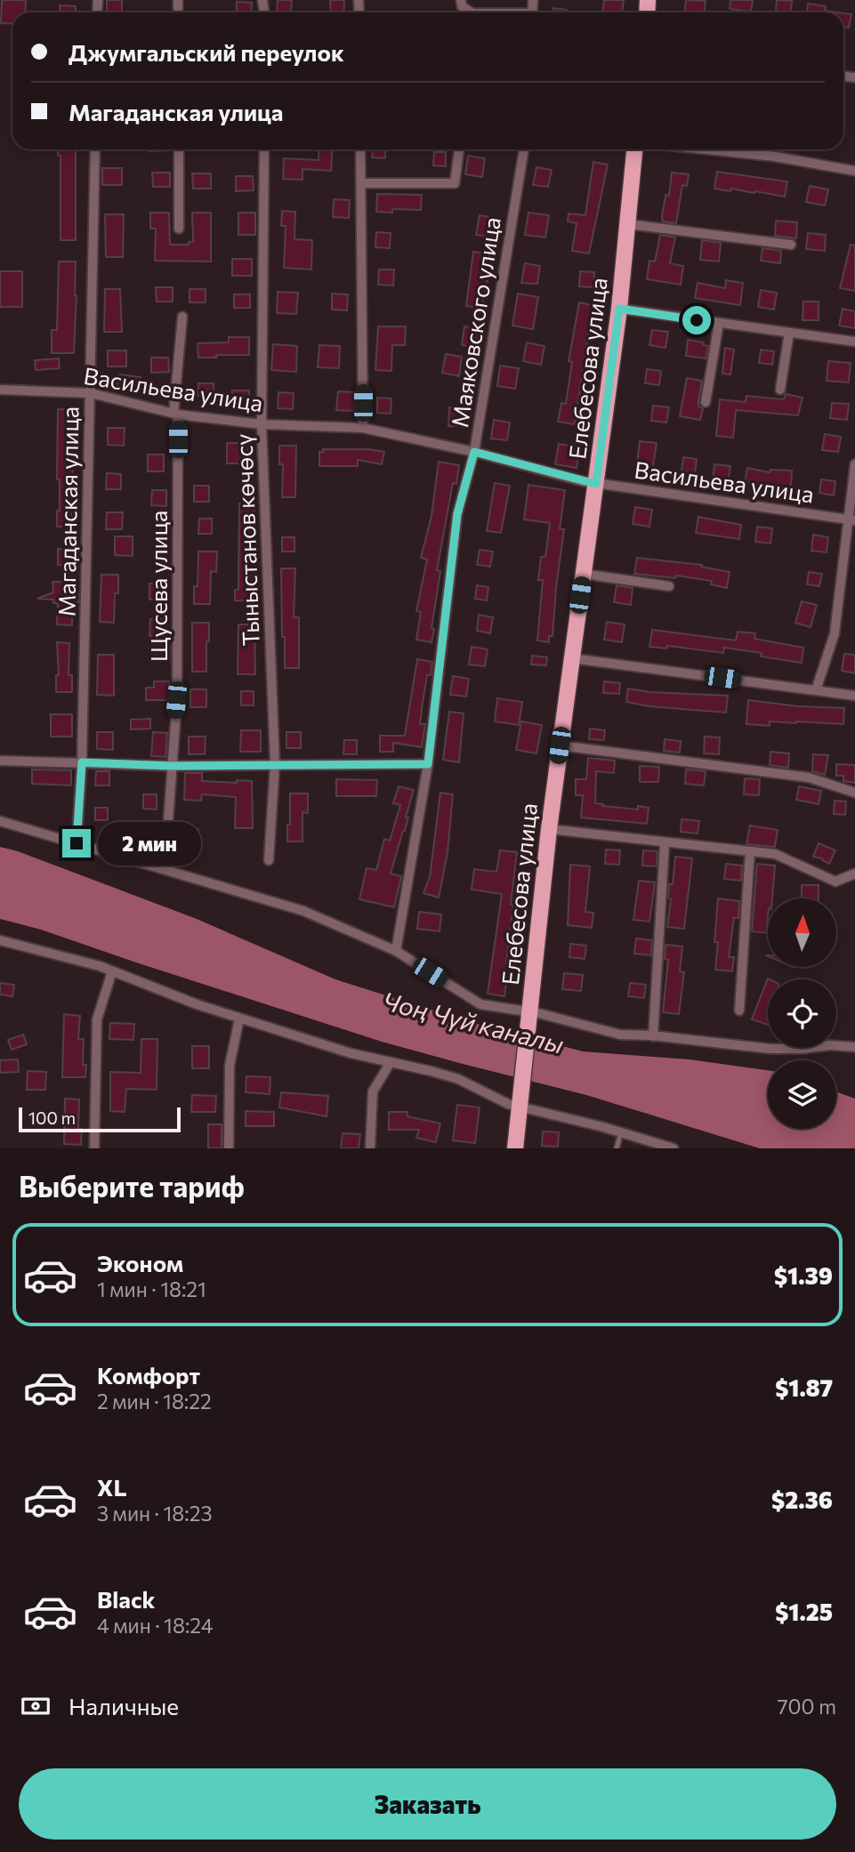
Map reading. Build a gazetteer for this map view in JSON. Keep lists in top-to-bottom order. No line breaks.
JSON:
{"streets":{"main road":["Елебесова улица"],"street":["Маяковского улица","Васильева улица","Магаданская улица","Тыныстанов көчөсү","Щусева улица"]},"crossings":[["Маяковского улица","Васильева улица"],["Елебесова улица","Васильева улица"],["Васильева улица","Магаданская улица"],["Васильева улица","Тыныстанов көчөсү"],["Васильева улица","Щусева улица"]],"water":["Чоң Чүй каналы"],"scale_bar":"100 m","north":"top","page":{"banner":["Джумгальский переулок","Магаданская улица"],"bubble":"2 мин","scale":"100 m","heading":"Выберите тариф","list":[{"name":"Эконом","note":"1 мин · 18:21","value":"$1.39"},{"name":"Комфорт","note":"2 мин · 18:22","value":"$1.87"},{"name":"XL","note":"3 мин · 18:23","value":"$2.36"},{"name":"Black","note":"4 мин · 18:24","value":"$1.25"}],"pay":["Наличные","700 m"],"buttons":"Заказать"}}
